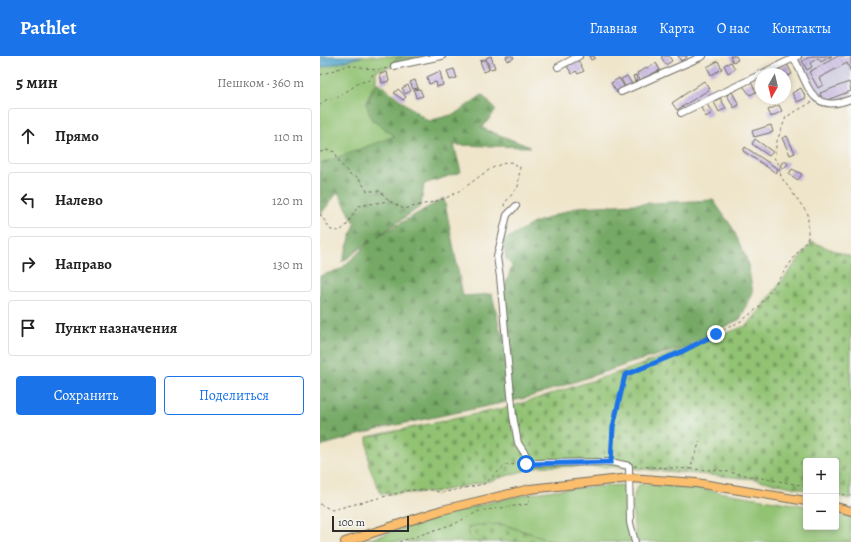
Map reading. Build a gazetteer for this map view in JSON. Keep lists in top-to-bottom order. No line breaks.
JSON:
{"scale_bar":"100 m","north":"bottom","page":{"header":"Pathlet","nav":["Главная","Карта","О нас","Контакты"],"heading":["5 мин","Пешком · 360 m"],"list":[["Прямо","110 m"],["Налево","120 m"],["Направо","130 m"],"Пункт назначения"],"buttons":["Сохранить","Поделиться"],"map_buttons":["+","−"],"scale":"100 m"}}
